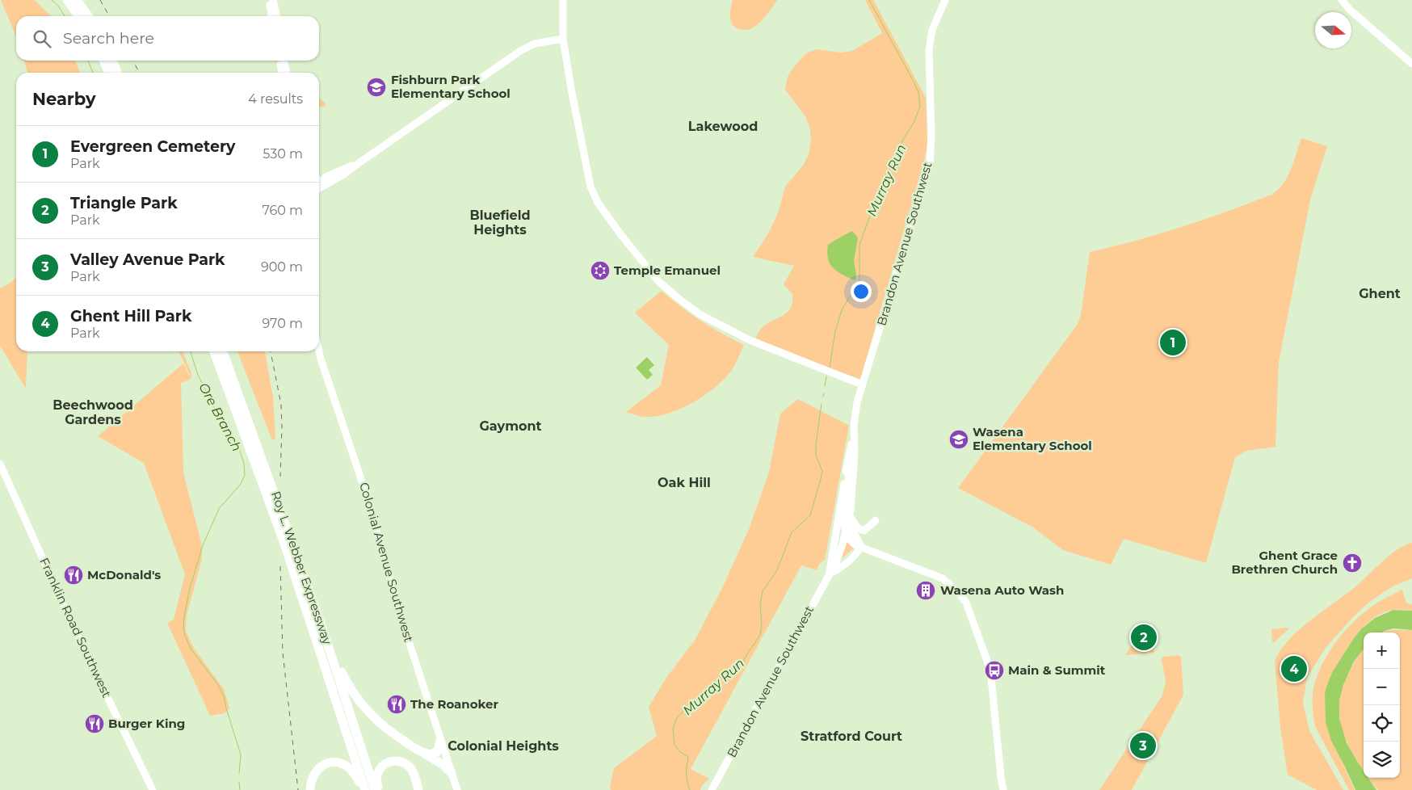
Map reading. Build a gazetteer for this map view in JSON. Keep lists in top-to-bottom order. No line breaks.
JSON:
{"streets":{"highway":["Roy L. Webber Expressway"],"main road":["Brandon Avenue Southwest","Colonial Avenue Southwest","Franklin Road Southwest"]},"districts":["Lakewood","Bluefield Heights","Ghent","Beechwood Gardens","Gaymont","Oak Hill","Stratford Court","Colonial Heights"],"water":["Murray Run","Ore Branch"],"places":{"school or university":["Fishburn Park Elementary School","Wasena Elementary School"],"synagogue":["Temple Emanuel"],"church":["Ghent Grace Brethren Church"],"restaurant":["McDonald's","The Roanoker","Burger King"],"building":["Wasena Auto Wash"],"bus stop":["Main & Summit"]},"north":"right","page":{"search":"Search here","heading":["Nearby","4 results"],"list":[{"mark":"1","name":"Evergreen Cemetery","note":"Park","value":"530 m"},{"mark":"2","name":"Triangle Park","note":"Park","value":"760 m"},{"mark":"3","name":"Valley Avenue Park","note":"Park","value":"900 m"},{"mark":"4","name":"Ghent Hill Park","note":"Park","value":"970 m"}],"pins":["1","2","4","3"],"map_buttons":["+","−"]}}
